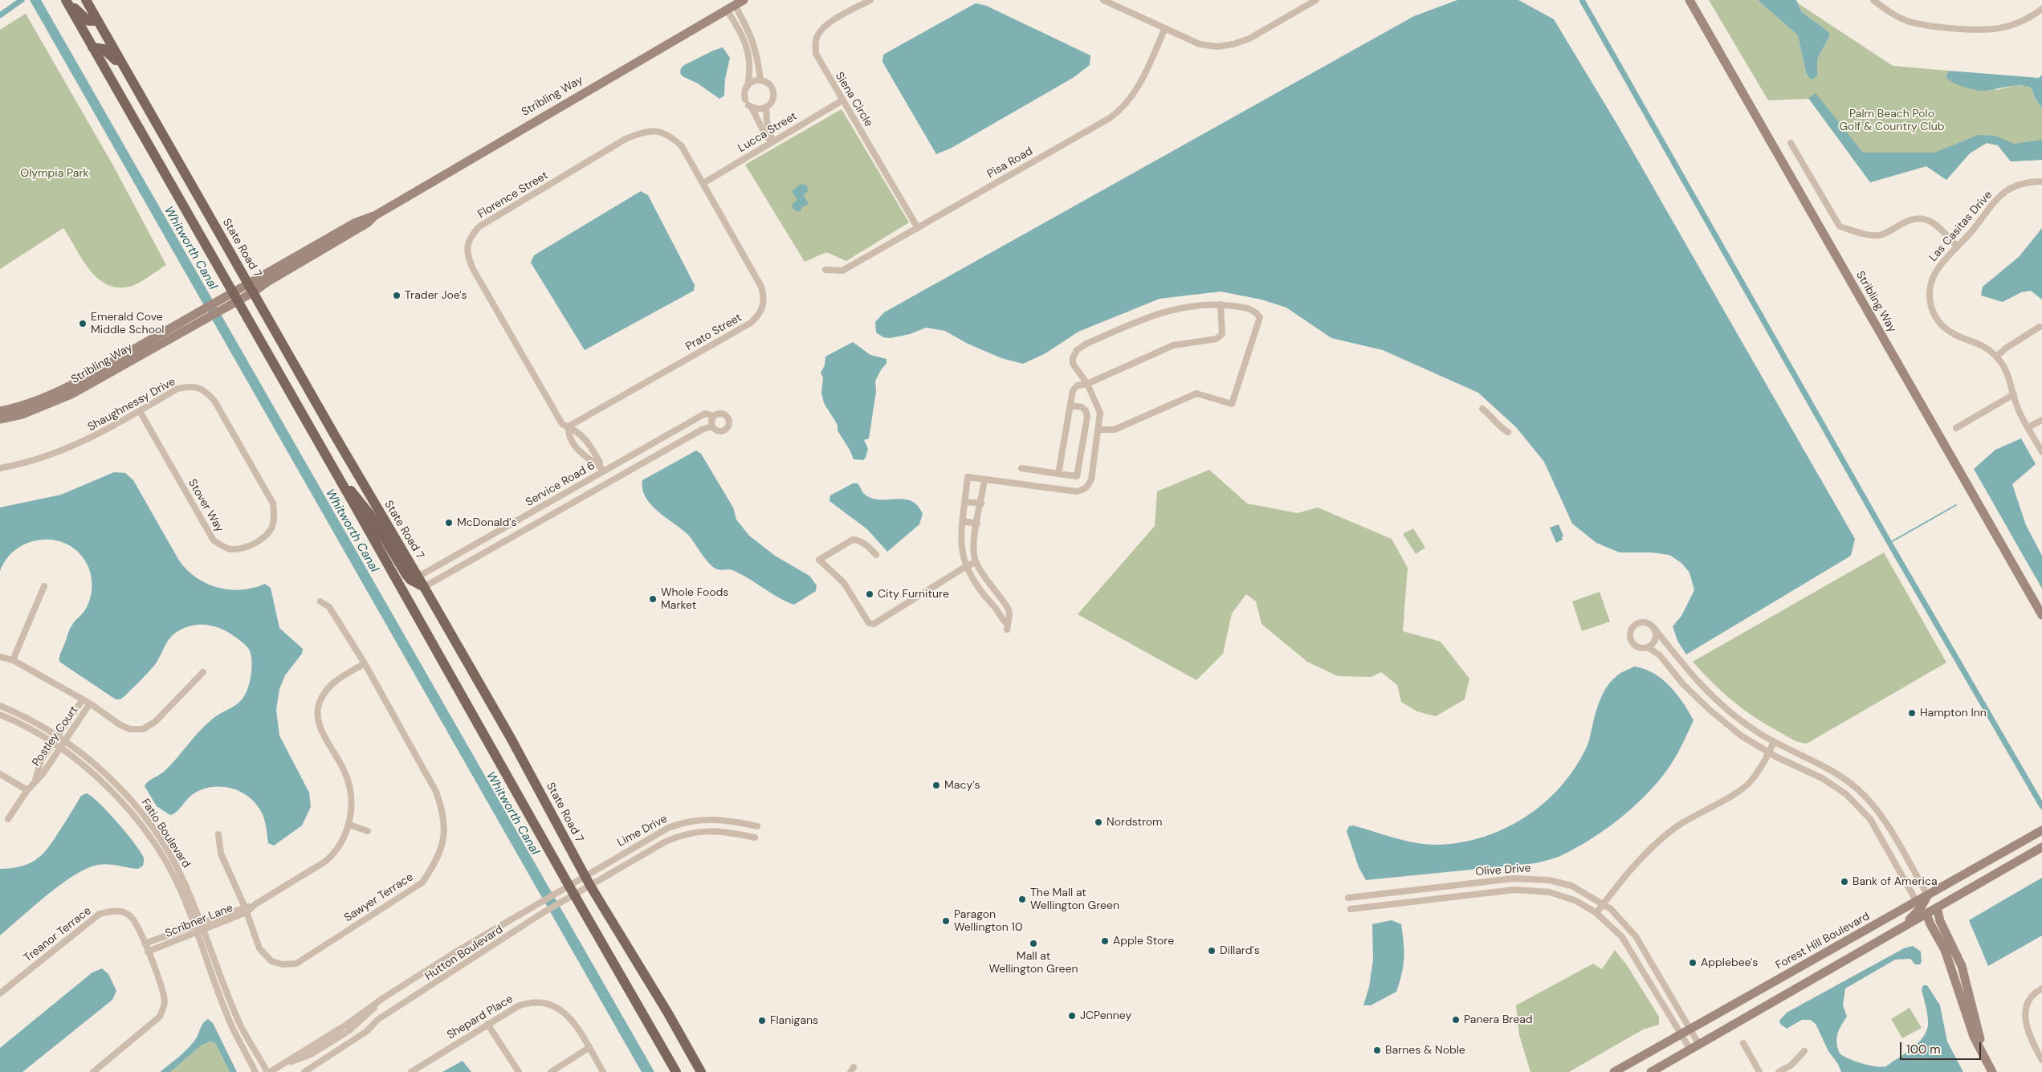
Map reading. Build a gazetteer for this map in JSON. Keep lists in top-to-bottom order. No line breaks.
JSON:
{"streets":{"main road":["State Road 7"],"street":["Stribling Way","Siena Circle","Lucca Street","Pisa Road","Florence Street","Las Casitas Drive","Prato Street","Shaughnessy Drive","Service Road 6","Stover Way","Postley Court","Lime Drive","Fatio Boulevard","Olive Drive","Sawyer Terrace","Scribner Lane","Treanor Terrace","Forest Hill Boulevard","Hutton Boulevard","Shepard Place"]},"crossings":[["Stribling Way","State Road 7"],["Siena Circle","Lucca Street"],["Siena Circle","Pisa Road"],["Lucca Street","Florence Street"],["Lucca Street","Prato Street"],["Florence Street","Prato Street"],["Florence Street","Service Road 6"],["State Road 7","Service Road 6"],["State Road 7","Lime Drive"],["Shaughnessy Drive","Stover Way"],["Postley Court","Fatio Boulevard"],["Lime Drive","Hutton Boulevard"],["Fatio Boulevard","Scribner Lane"],["Fatio Boulevard","Hutton Boulevard"],["Olive Drive","Forest Hill Boulevard"],["Sawyer Terrace","Scribner Lane"],["Scribner Lane","Treanor Terrace"]],"water":["Whitworth Canal"],"parks":["Palm Beach Polo Golf & Country Club","Olympia Park"],"places":["Trader Joe's","Emerald Cove Middle School","McDonald's","City Furniture","Whole Foods Market","Hampton Inn","Macy's","Nordstrom","Bank of America","The Mall at Wellington Green","Paragon Wellington 10","Apple Store","Mall at Wellington Green","Dillard's","Applebee's","JCPenney","Panera Bread","Flanigans","Barnes & Noble"],"scale_bar":"100 m"}
